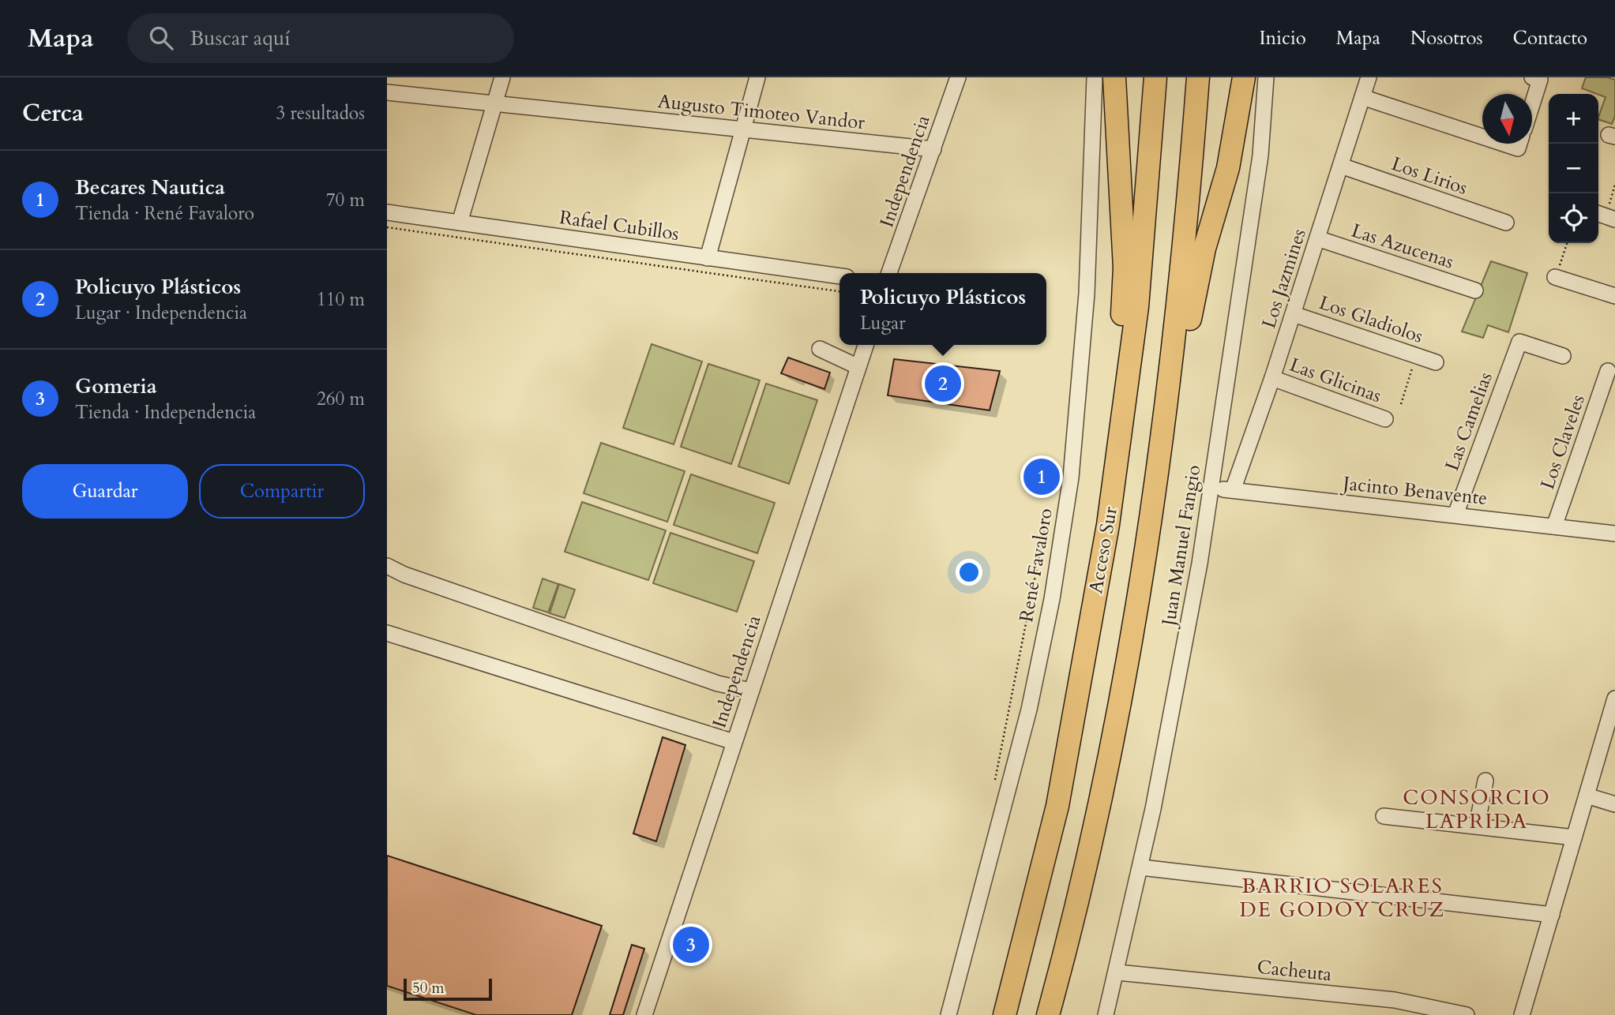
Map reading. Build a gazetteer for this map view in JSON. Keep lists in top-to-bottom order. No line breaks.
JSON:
{"streets":{"highway":["Acceso Sur"],"street":["Augusto Timoteo Vandor","Independencia","Los Lirios","Rafael Cubillos","Las Azucenas","Los Jazmines","Los Gladiolos","Las Glicinas","Las Camelias","Los Claveles","Jacinto Benavente","Juan Manuel Fangio","René Favaloro","Cacheuta"]},"crossings":[["Augusto Timoteo Vandor","Independencia"],["Los Lirios","Los Jazmines"],["Las Azucenas","Los Jazmines"],["Los Jazmines","Los Gladiolos"],["Los Jazmines","Las Glicinas"],["Los Jazmines","Jacinto Benavente"],["Las Camelias","Jacinto Benavente"],["Los Claveles","Jacinto Benavente"],["Jacinto Benavente","Juan Manuel Fangio"],["Juan Manuel Fangio","Cacheuta"]],"districts":["CONSORCIO LAPRIDA","BARRIO SOLARES DE GODOY CRUZ"],"scale_bar":"50 m","north":"bottom","page":{"header":"Mapa","search":"Buscar aquí","nav":["Inicio","Mapa","Nosotros","Contacto"],"heading":["Cerca","3 resultados"],"map_buttons":["+","−"],"list":[{"mark":"1","name":"Becares Nautica","note":"Tienda · René Favaloro","value":"70 m"},{"mark":"2","name":"Policuyo Plásticos","note":"Lugar · Independencia","value":"110 m"},{"mark":"3","name":"Gomeria","note":"Tienda · Independencia","value":"260 m"}],"popup":["Policuyo Plásticos","Lugar"],"pins":["2","1","3"],"buttons":["Guardar","Compartir"],"scale":"50 m"}}
